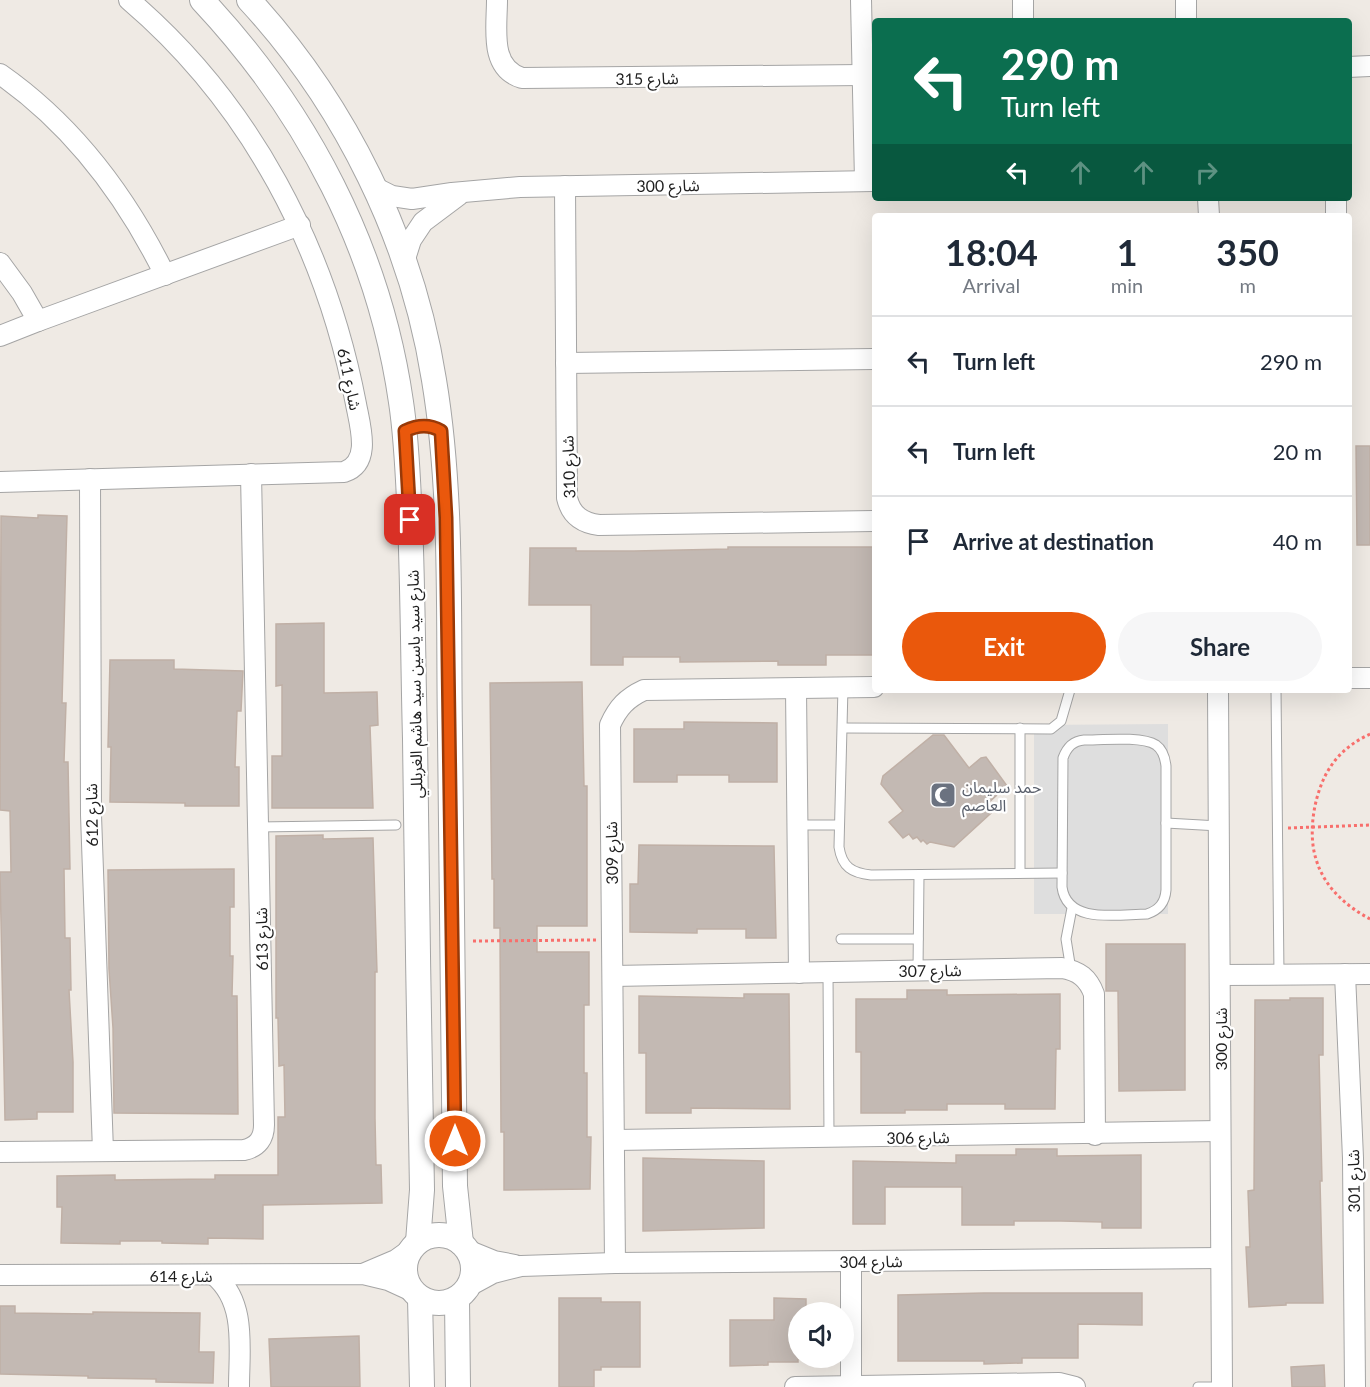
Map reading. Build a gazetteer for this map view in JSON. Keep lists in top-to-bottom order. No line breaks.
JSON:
{"streets":{"street":["شارع 315","شارع 300","شارع 611","شارع 310","شارع سيد ياسين سيد هاشم الغربللي","شارع 612","شارع 309","شارع 613","شارع 307","شارع 306","شارع 301","شارع 304","شارع 614"]},"crossings":[["شارع 300","شارع 310"],["شارع 300","شارع 306"],["شارع 300","شارع 304"],["شارع 611","شارع 612"],["شارع 611","شارع 613"],["شارع سيد ياسين سيد هاشم الغربللي","شارع 304"],["شارع سيد ياسين سيد هاشم الغربللي","شارع 614"],["شارع 612","شارع 613"],["شارع 309","شارع 307"],["شارع 309","شارع 306"],["شارع 309","شارع 304"],["شارع 304","شارع 614"]],"places":{"mosque":["حمد سليمان العاصم"]},"page":{"turn":["290 m","Turn left"],"eta":["18:04","Arrival","1","min","350","m"],"list":[{"name":"Turn left","value":"290 m"},{"name":"Turn left","value":"20 m"},{"name":"Arrive at destination","value":"40 m"}],"buttons":["Exit","Share"]}}
